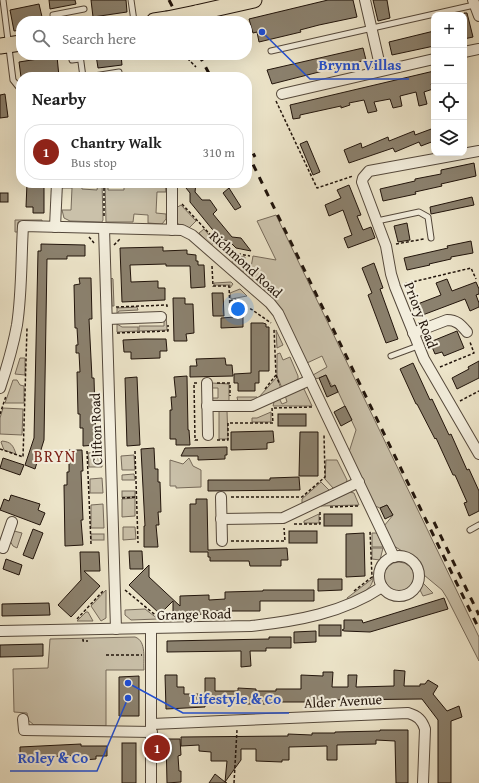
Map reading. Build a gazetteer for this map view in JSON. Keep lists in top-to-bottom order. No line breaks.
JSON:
{"streets":{"street":["Richmond Road","Priory Road","Clifton Road","Grange Road","Alder Avenue"]},"crossings":[["Richmond Road","Clifton Road"],["Richmond Road","Grange Road"],["Clifton Road","Grange Road"]],"districts":["BRYN"],"places":["Brynn Villas","Lifestyle & Co","Roley & Co"],"page":{"map_buttons":["+","−"],"search":"Search here","heading":"Nearby","list":[{"mark":"1","name":"Chantry Walk","note":"Bus stop","value":"310 m"}],"pins":"1"}}
